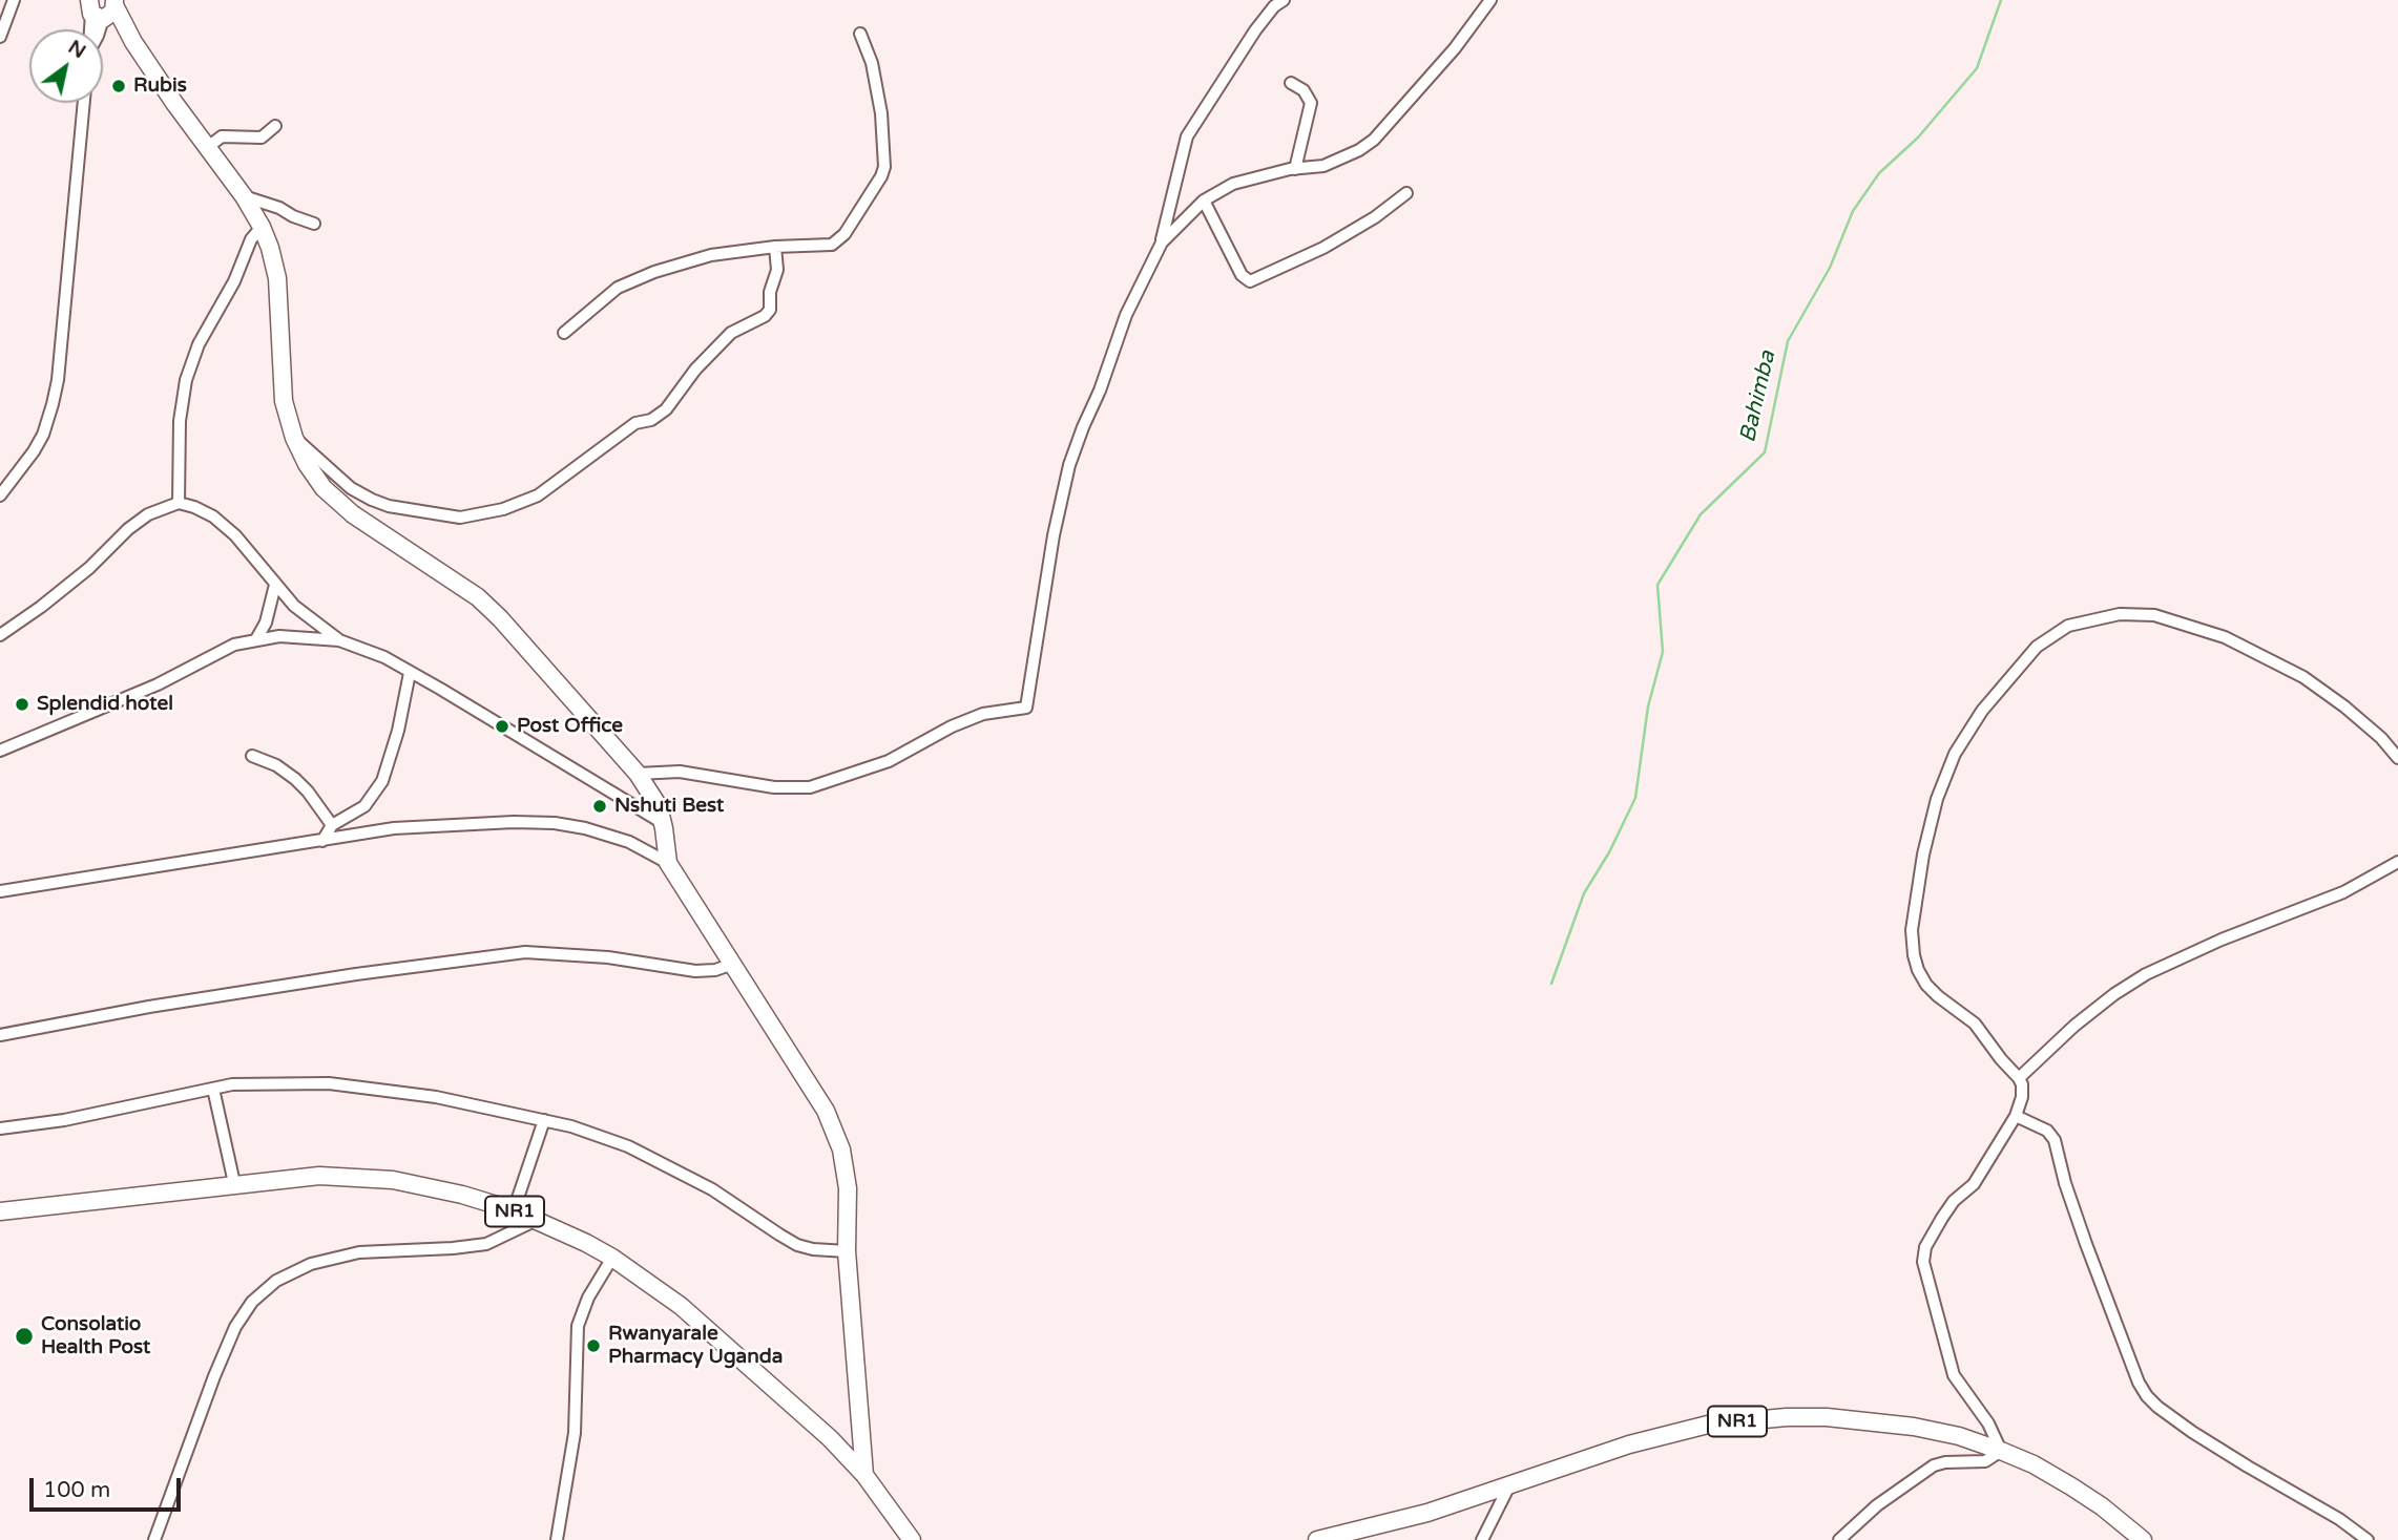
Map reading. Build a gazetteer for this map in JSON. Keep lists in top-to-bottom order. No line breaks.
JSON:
{"streets":{"highway":["NR1"]},"water":["Bahimba"],"places":["Rubis","Splendid hotel","Post Office","Nshuti Best","Consolatio Health Post","Rwanyarale Pharmacy Uganda"],"scale_bar":"100 m","north":"top right"}
